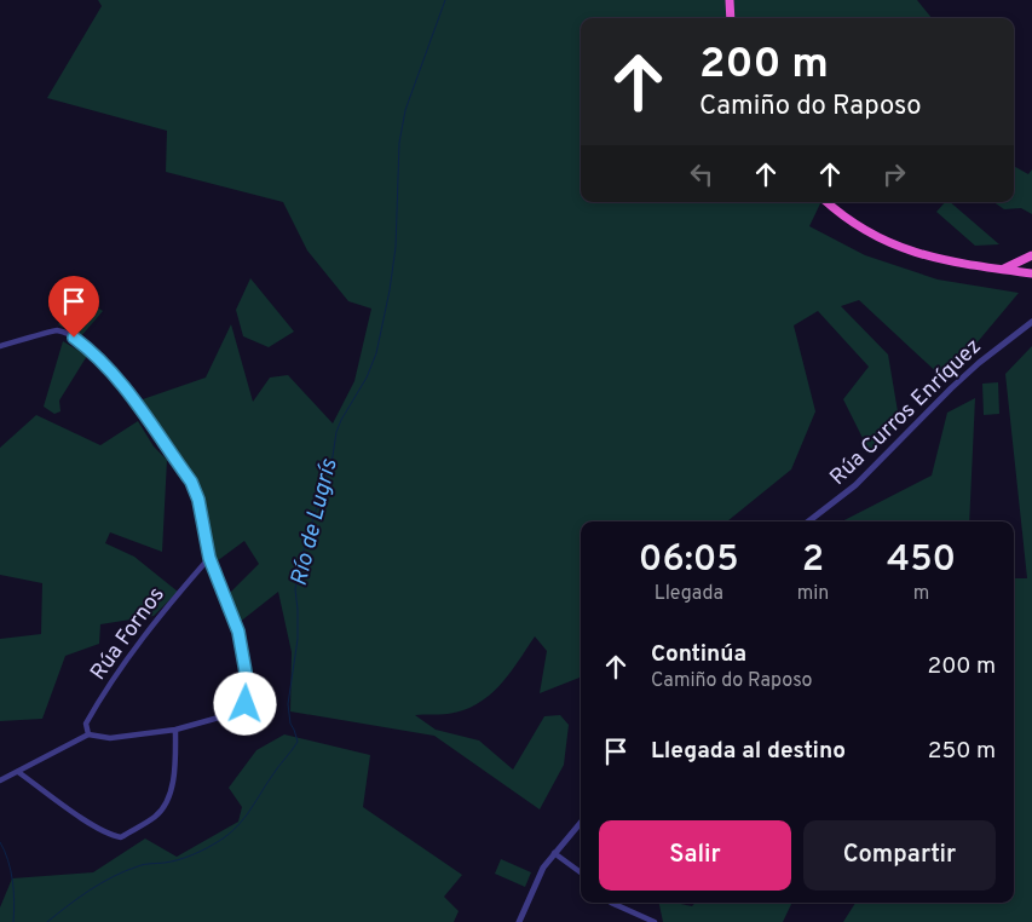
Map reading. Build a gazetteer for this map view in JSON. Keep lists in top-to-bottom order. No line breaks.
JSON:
{"streets":{"street":["Rúa Curros Enríquez","Rúa Fornos"]},"water":["Río de Lugrís"],"page":{"turn":["200 m","Camiño do Raposo"],"eta":["06:05","Llegada","2","min","450","m"],"list":[{"name":"Continúa","note":"Camiño do Raposo","value":"200 m"},{"name":"Llegada al destino","value":"250 m"}],"buttons":["Salir","Compartir"]}}
